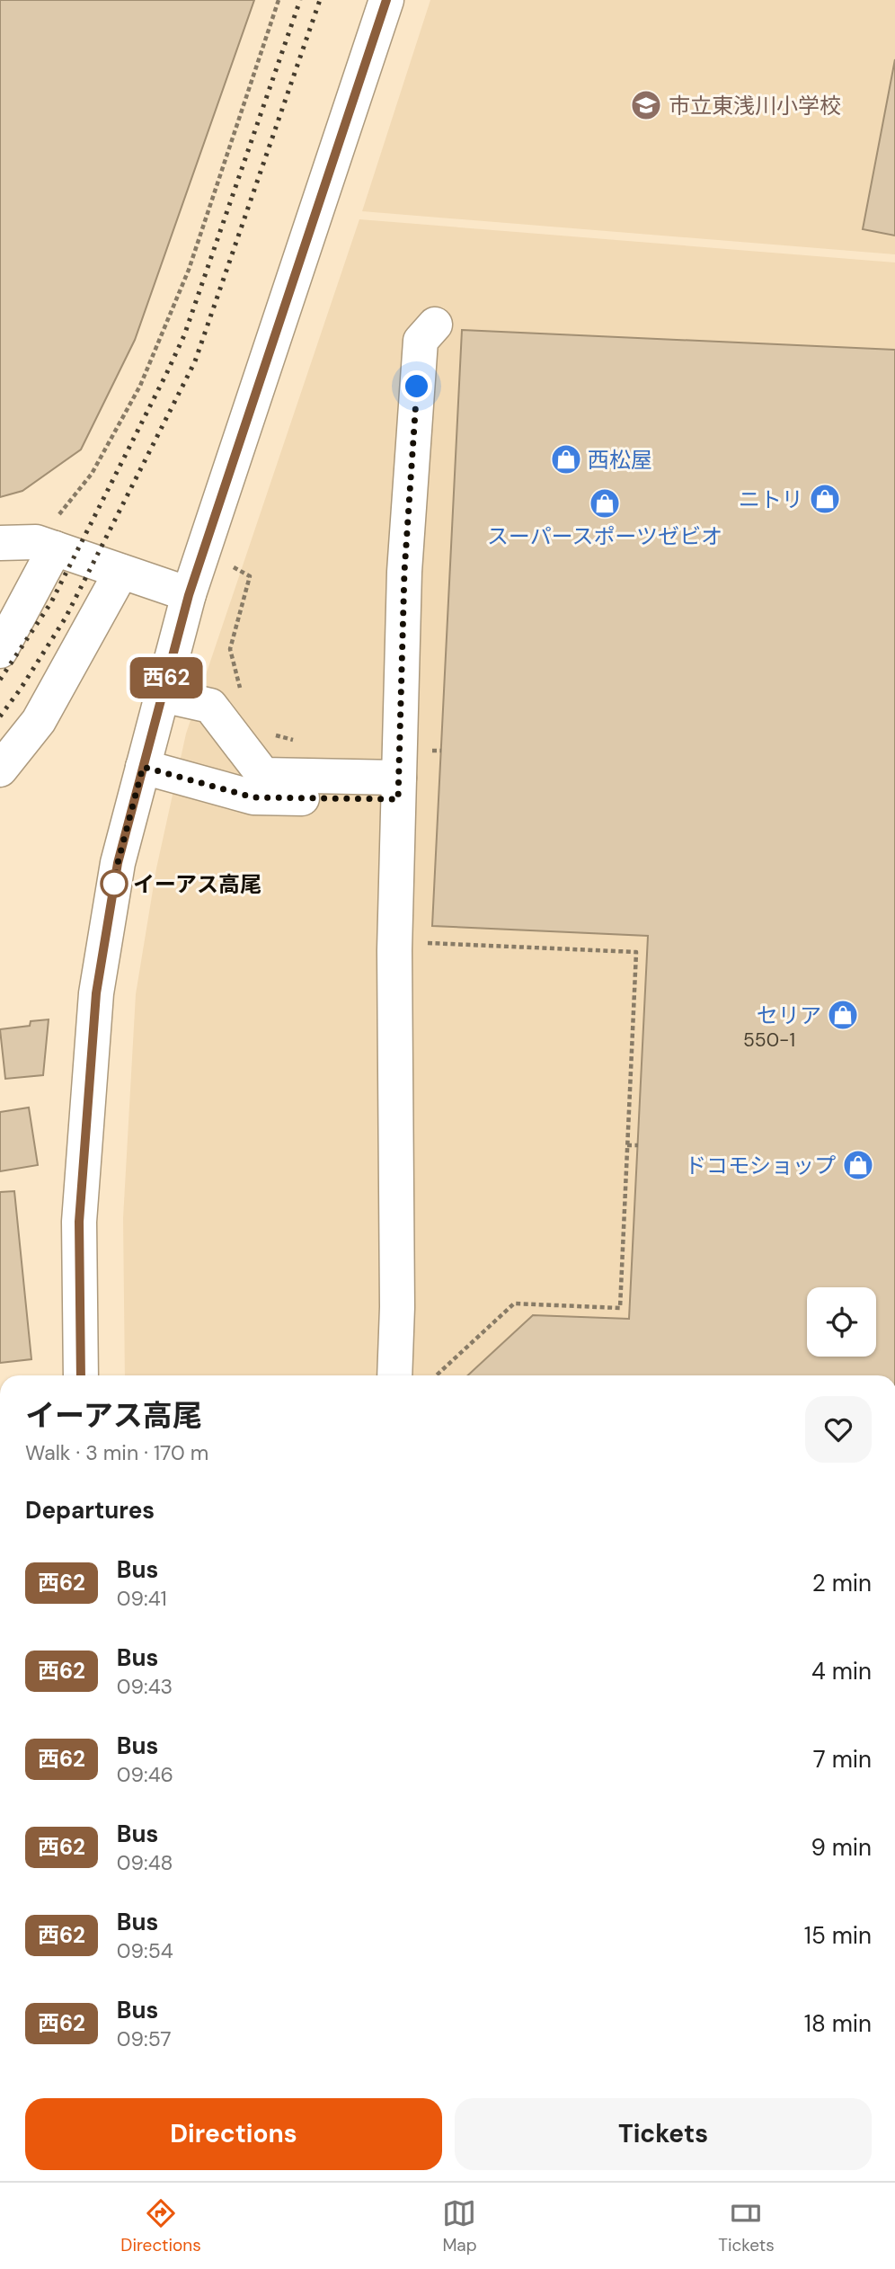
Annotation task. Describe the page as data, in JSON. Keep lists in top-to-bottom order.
{
  "places": {
    "school or university": ["市立東浅川小学校"],
    "shop": [
      "西松屋",
      "ニトリ",
      "スーパースポーツゼビオ",
      "セリア",
      "ドコモショップ"
    ],
    "other": ["イーアス高尾"]
  },
  "lines": ["bus line 西62"],
  "house_numbers": ["550-1"],
  "page": {
    "on_map": "西62",
    "heading": [
      ["イーアス高尾", "Walk · 3 min · 170 m"],
      "Departures"
    ],
    "list": [
      {
        "mark": "西62",
        "name": "Bus",
        "note": "09:41",
        "value": "2 min"
      },
      {
        "mark": "西62",
        "name": "Bus",
        "note": "09:43",
        "value": "4 min"
      },
      {
        "mark": "西62",
        "name": "Bus",
        "note": "09:46",
        "value": "7 min"
      },
      {
        "mark": "西62",
        "name": "Bus",
        "note": "09:48",
        "value": "9 min"
      },
      {
        "mark": "西62",
        "name": "Bus",
        "note": "09:54",
        "value": "15 min"
      },
      {
        "mark": "西62",
        "name": "Bus",
        "note": "09:57",
        "value": "18 min"
      }
    ],
    "buttons": ["Directions", "Tickets"],
    "tabs": ["Directions", "Map", "Tickets"]
  }
}
